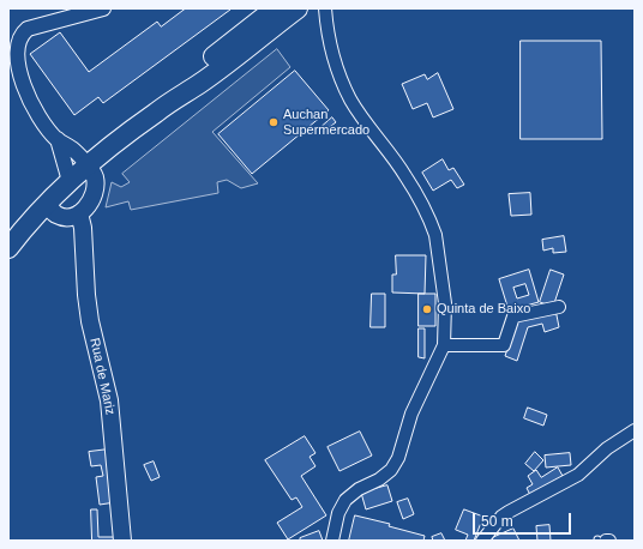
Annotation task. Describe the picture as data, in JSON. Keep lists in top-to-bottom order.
{
  "streets": {
    "main road": ["Rua de Mariz"]
  },
  "places": ["Auchan Supermercado", "Quinta de Baixo"],
  "scale_bar": "50 m"
}
